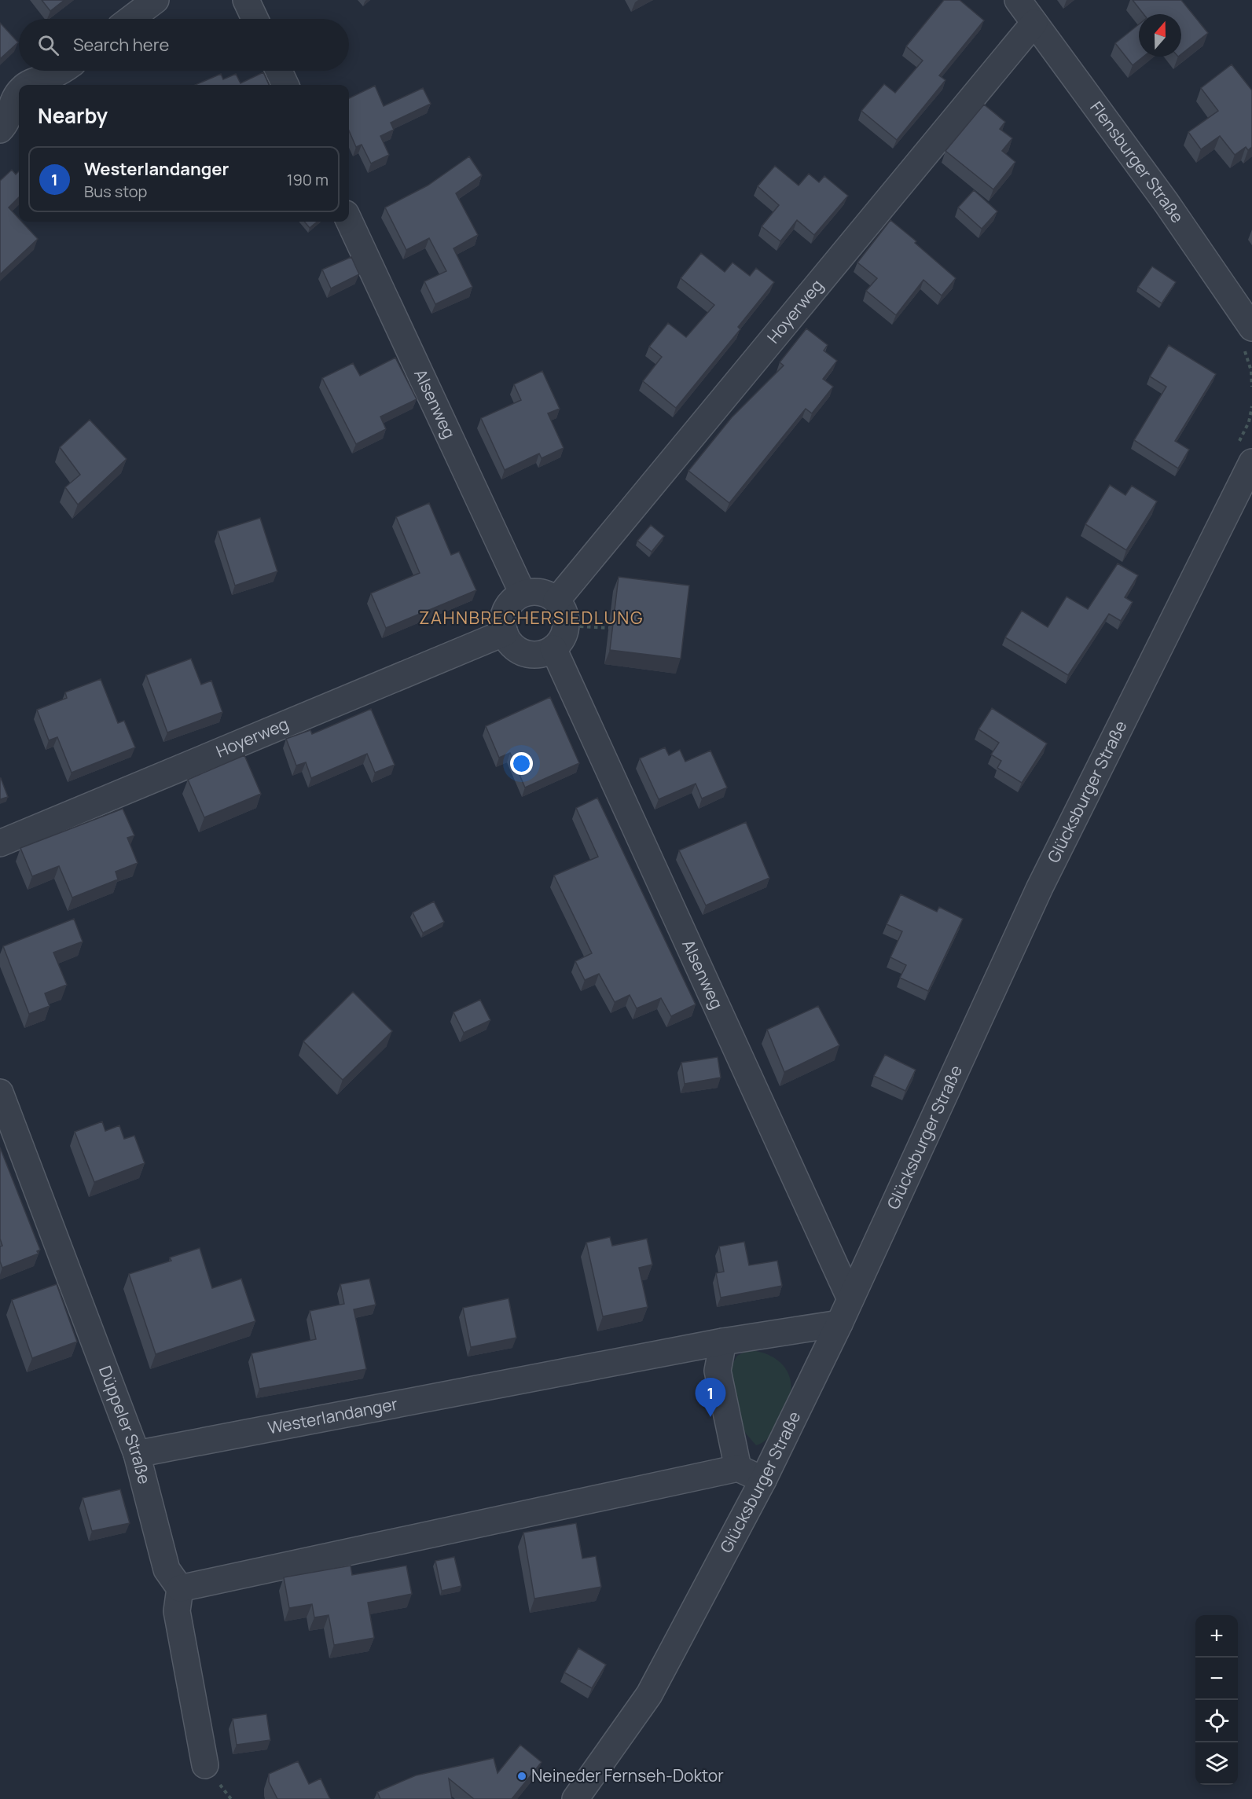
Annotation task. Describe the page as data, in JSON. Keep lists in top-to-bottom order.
{
  "streets": {
    "street": [
      "Flensburger Straße",
      "Hoyerweg",
      "Alsenweg",
      "Glücksburger Straße",
      "Westerlandanger",
      "Düppeler Straße"
    ]
  },
  "crossings": [
    ["Flensburger Straße", "Hoyerweg"],
    ["Hoyerweg", "Alsenweg"],
    ["Alsenweg", "Glücksburger Straße"],
    ["Glücksburger Straße", "Westerlandanger"],
    ["Westerlandanger", "Düppeler Straße"]
  ],
  "districts": ["ZAHNBRECHERSIEDLUNG"],
  "places": ["Neineder Fernseh-Doktor"],
  "north": "top",
  "page": {
    "search": "Search here",
    "heading": "Nearby",
    "list": [
      {
        "mark": "1",
        "name": "Westerlandanger",
        "note": "Bus stop",
        "value": "190 m"
      }
    ],
    "pins": "1",
    "map_buttons": ["+", "−"]
  }
}
